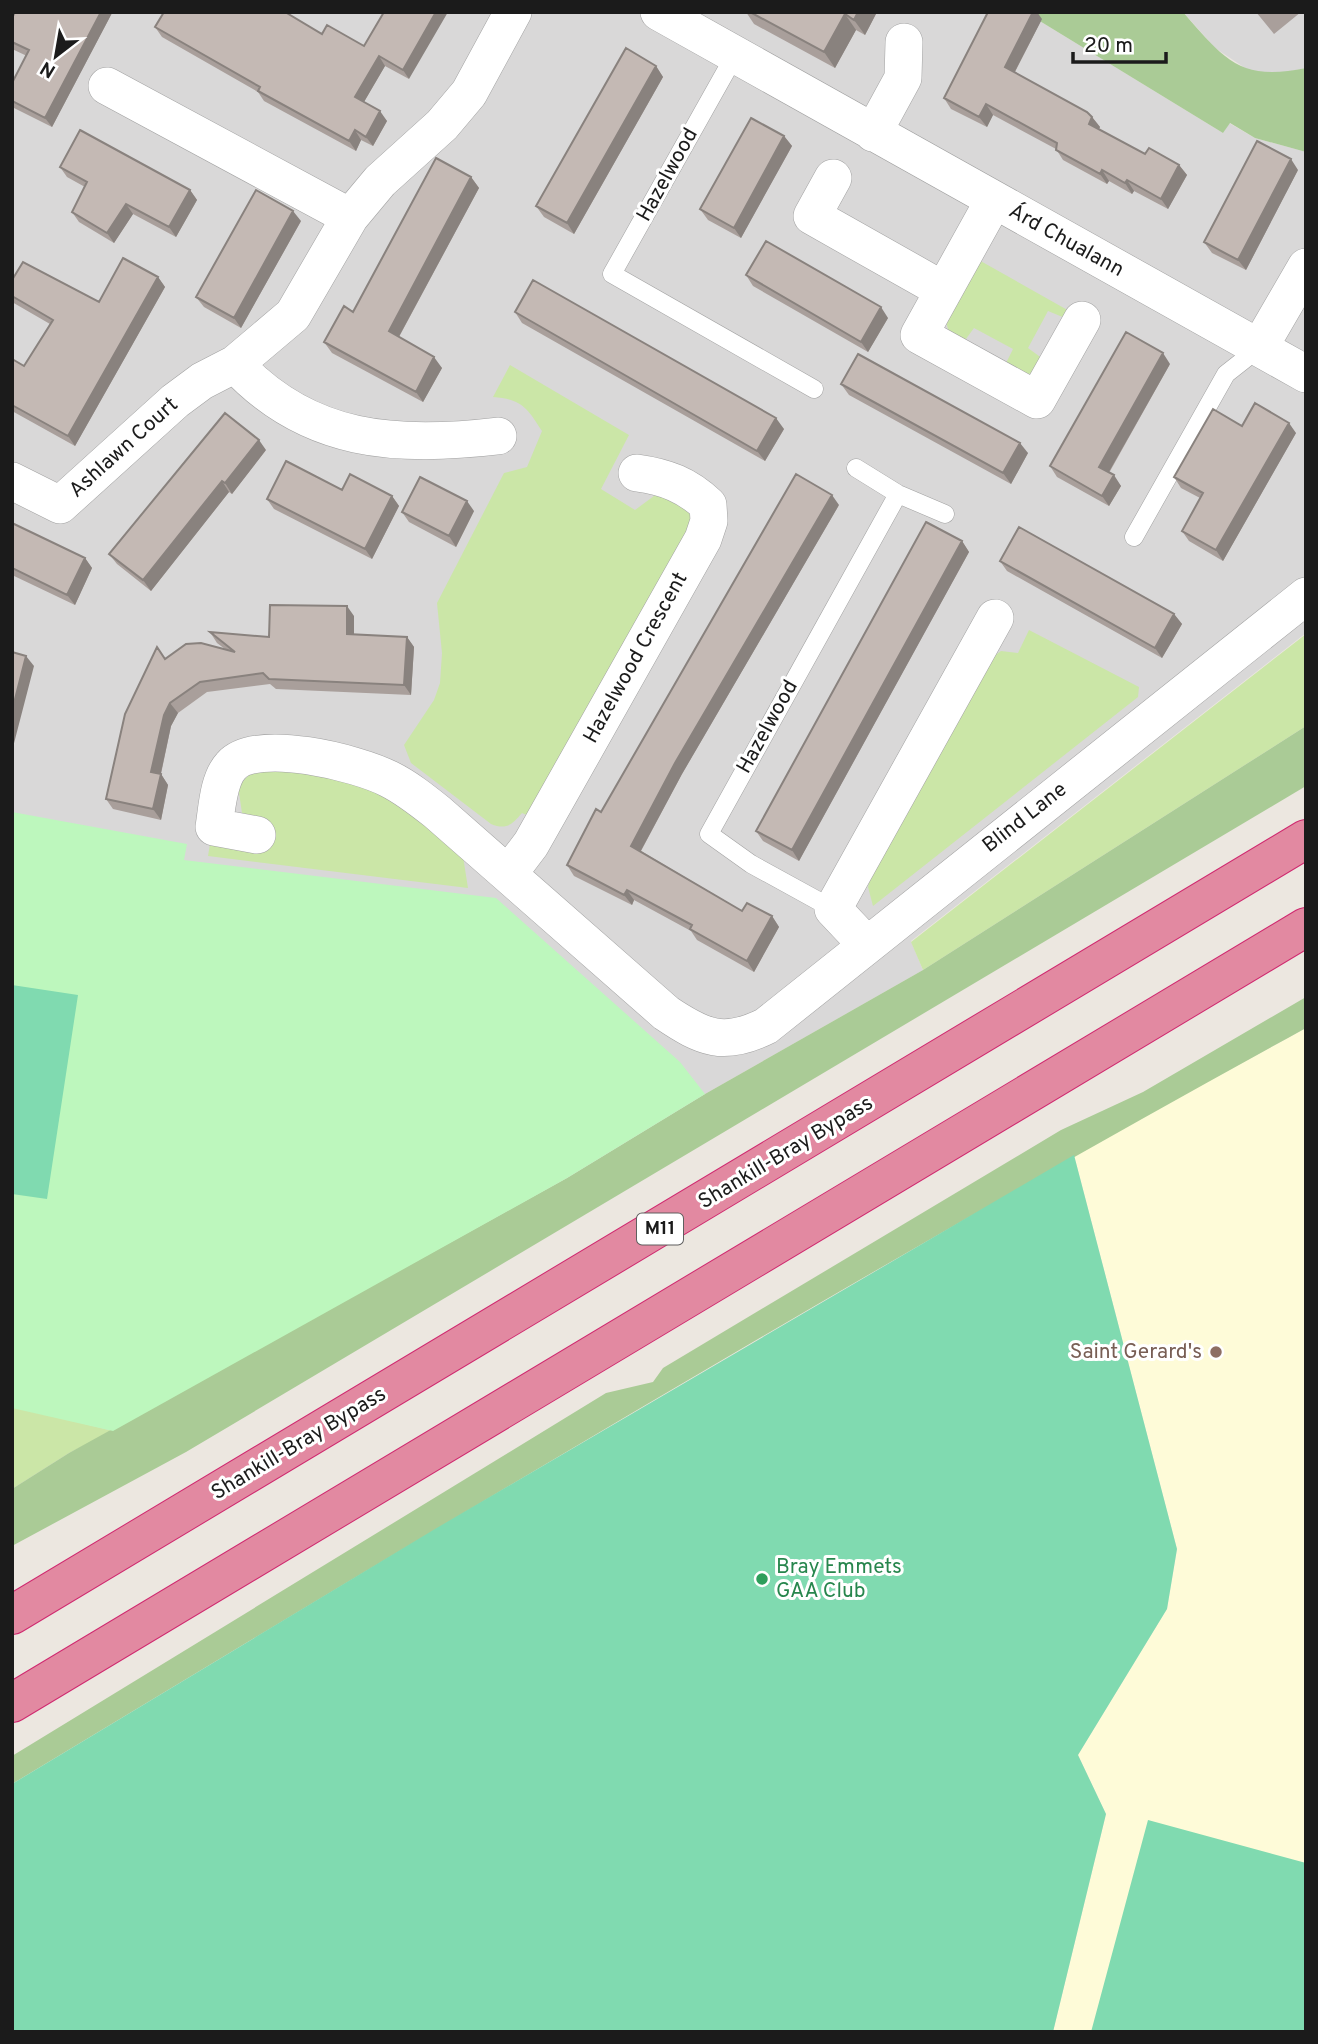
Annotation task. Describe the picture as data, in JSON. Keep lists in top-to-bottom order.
{
  "streets": {
    "highway": ["Shankill-Bray Bypass", "M11"],
    "street": [
      "Hazelwood",
      "Árd Chualann",
      "Ashlawn Court",
      "Hazelwood Crescent",
      "Blind Lane"
    ]
  },
  "crossings": [
    ["Hazelwood", "Árd Chualann"],
    ["Hazelwood", "Blind Lane"],
    ["Hazelwood Crescent", "Blind Lane"]
  ],
  "places": ["Saint Gerard's", "Bray Emmets GAA Club"],
  "scale_bar": "20 m",
  "north": "bottom left"
}
